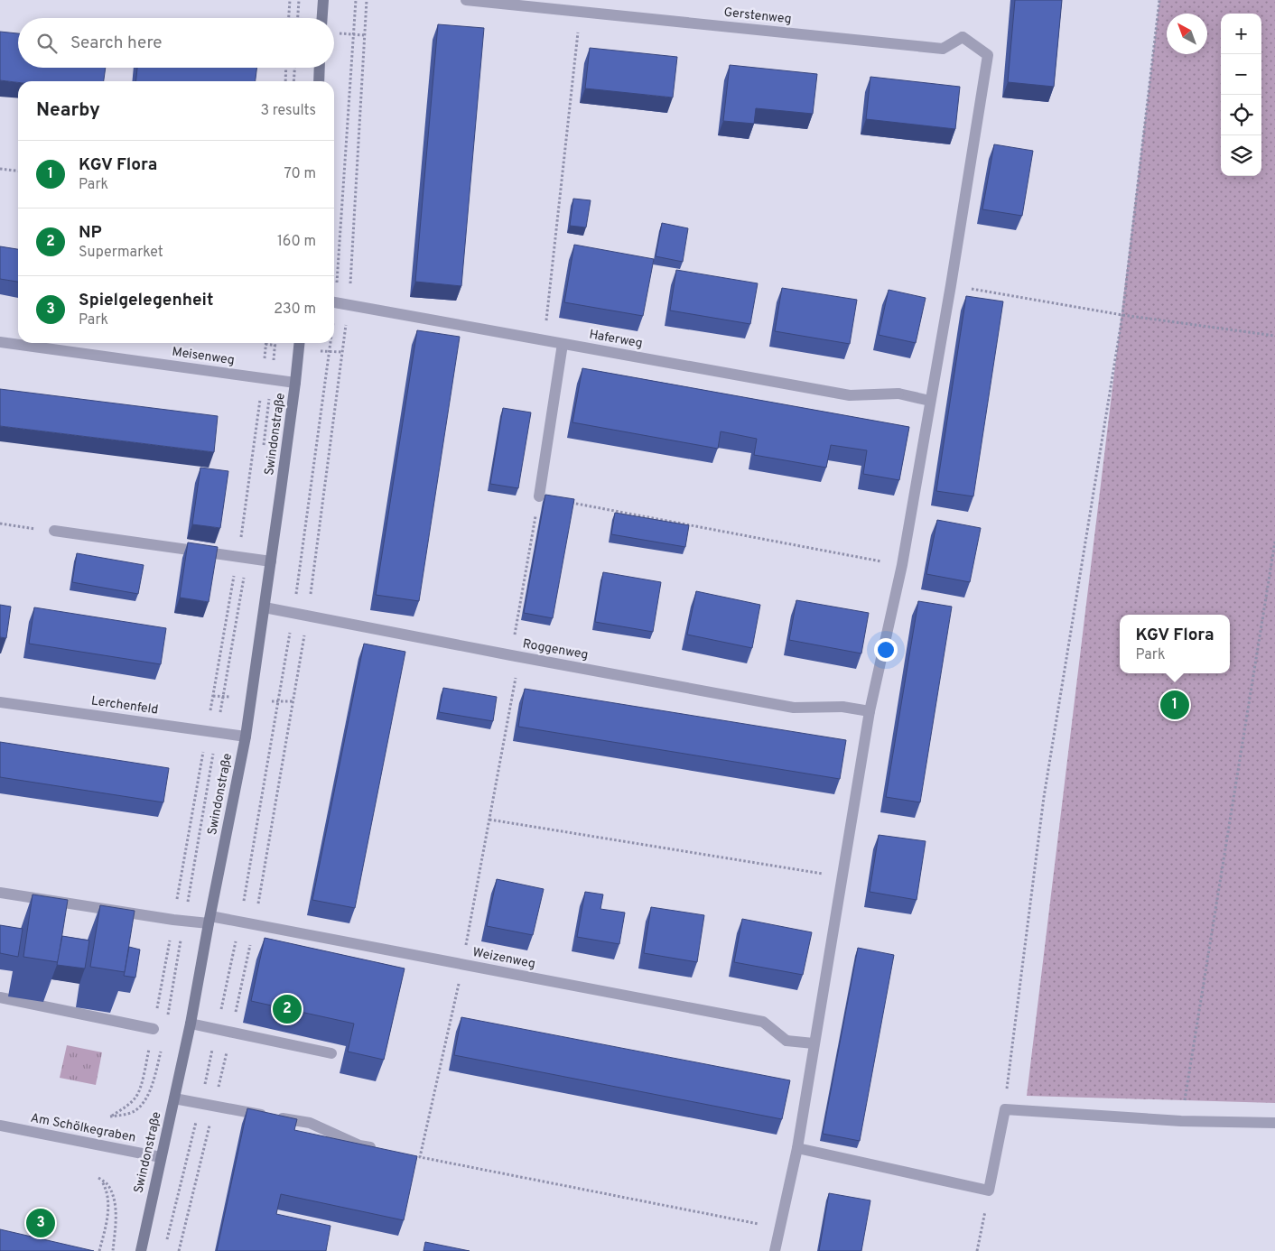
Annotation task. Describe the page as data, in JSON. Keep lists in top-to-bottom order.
{
  "streets": {
    "street": [
      "Gerstenweg",
      "Haferweg",
      "Meisenweg",
      "Swindonstraße",
      "Roggenweg",
      "Lerchenfeld",
      "Weizenweg",
      "Am Schölkegraben"
    ]
  },
  "crossings": [
    ["Meisenweg", "Swindonstraße"],
    ["Swindonstraße", "Roggenweg"],
    ["Swindonstraße", "Lerchenfeld"],
    ["Swindonstraße", "Weizenweg"],
    ["Swindonstraße", "Am Schölkegraben"]
  ],
  "north": "top left",
  "page": {
    "map_buttons": ["+", "−"],
    "search": "Search here",
    "heading": ["Nearby", "3 results"],
    "list": [
      {
        "mark": "1",
        "name": "KGV Flora",
        "note": "Park",
        "value": "70 m"
      },
      {
        "mark": "2",
        "name": "NP",
        "note": "Supermarket",
        "value": "160 m"
      },
      {
        "mark": "3",
        "name": "Spielgelegenheit",
        "note": "Park",
        "value": "230 m"
      }
    ],
    "popup": ["KGV Flora", "Park"],
    "pins": ["1", "2", "3"]
  }
}
